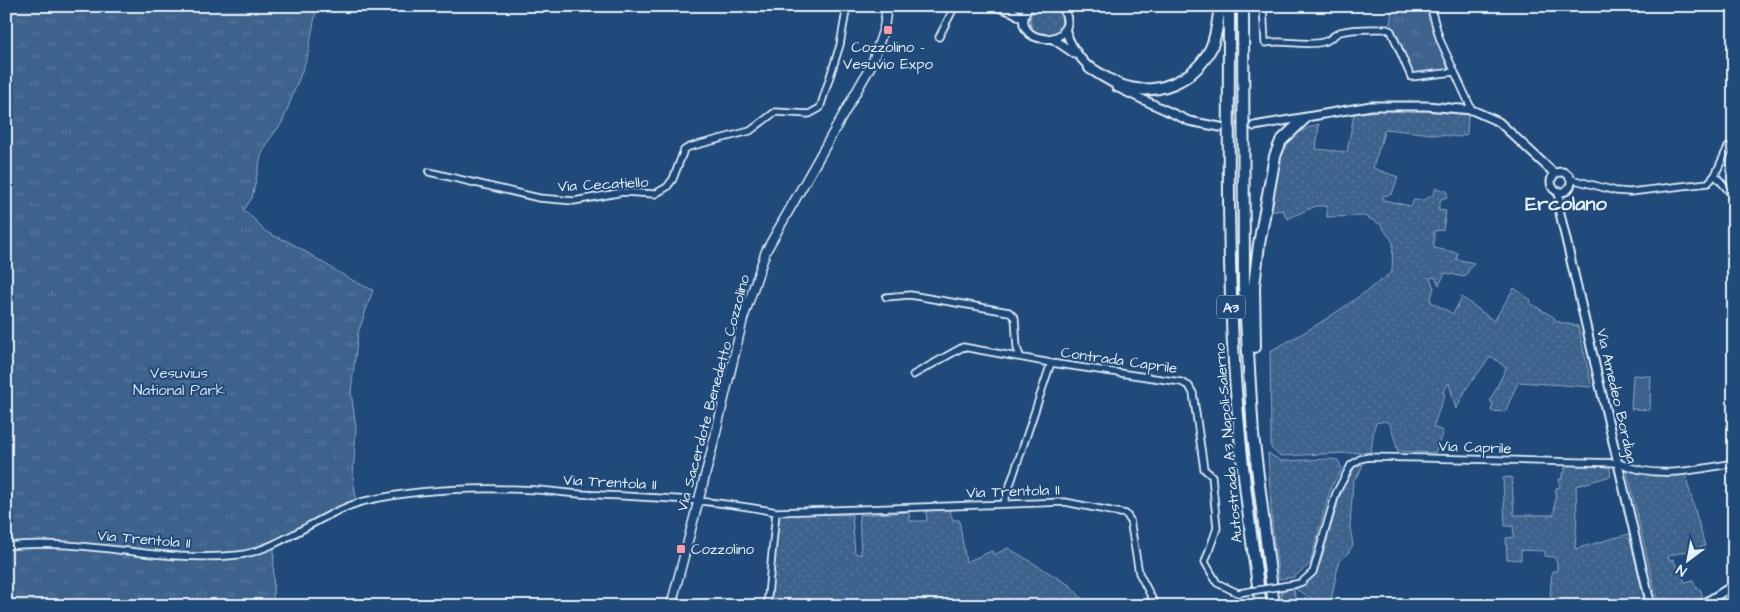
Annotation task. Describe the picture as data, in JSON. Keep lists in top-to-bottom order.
{
  "streets": {
    "highway": ["A3", "Autostrada A3 Napoli-Salerno"],
    "main road": ["Via Sacerdote Benedetto Cozzolino"],
    "street": [
      "Via Cecatiello",
      "Contrada Caprile",
      "Via Amedeo Bordiga",
      "Via Caprile",
      "Via Trentola II"
    ]
  },
  "crossings": [
    ["Contrada Caprile", "Via Caprile"],
    ["Contrada Caprile", "Via Trentola II"],
    ["Via Sacerdote Benedetto Cozzolino", "Via Trentola II"],
    ["Via Amedeo Bordiga", "Via Caprile"]
  ],
  "districts": ["Ercolano"],
  "parks": ["Vesuvius National Park"],
  "places": {
    "transit": ["Cozzolino - Vesuvio Expo", "Cozzolino"]
  },
  "north": "bottom left"
}
